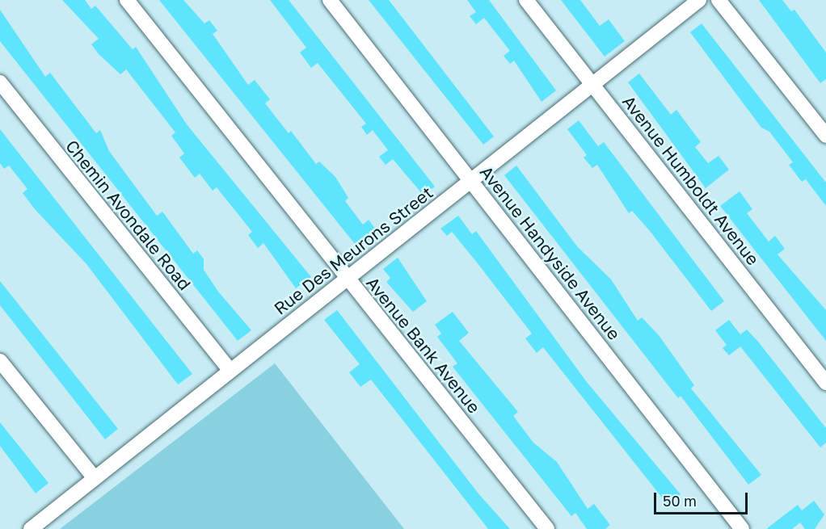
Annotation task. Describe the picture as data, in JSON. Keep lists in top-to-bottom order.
{
  "streets": {
    "street": [
      "Avenue Humboldt Avenue",
      "Chemin Avondale Road",
      "Rue Des Meurons Street",
      "Avenue Handyside Avenue",
      "Avenue Bank Avenue"
    ]
  },
  "crossings": [
    ["Avenue Humboldt Avenue", "Rue Des Meurons Street"],
    ["Chemin Avondale Road", "Rue Des Meurons Street"],
    ["Rue Des Meurons Street", "Avenue Handyside Avenue"],
    ["Rue Des Meurons Street", "Avenue Bank Avenue"]
  ],
  "scale_bar": "50 m"
}
